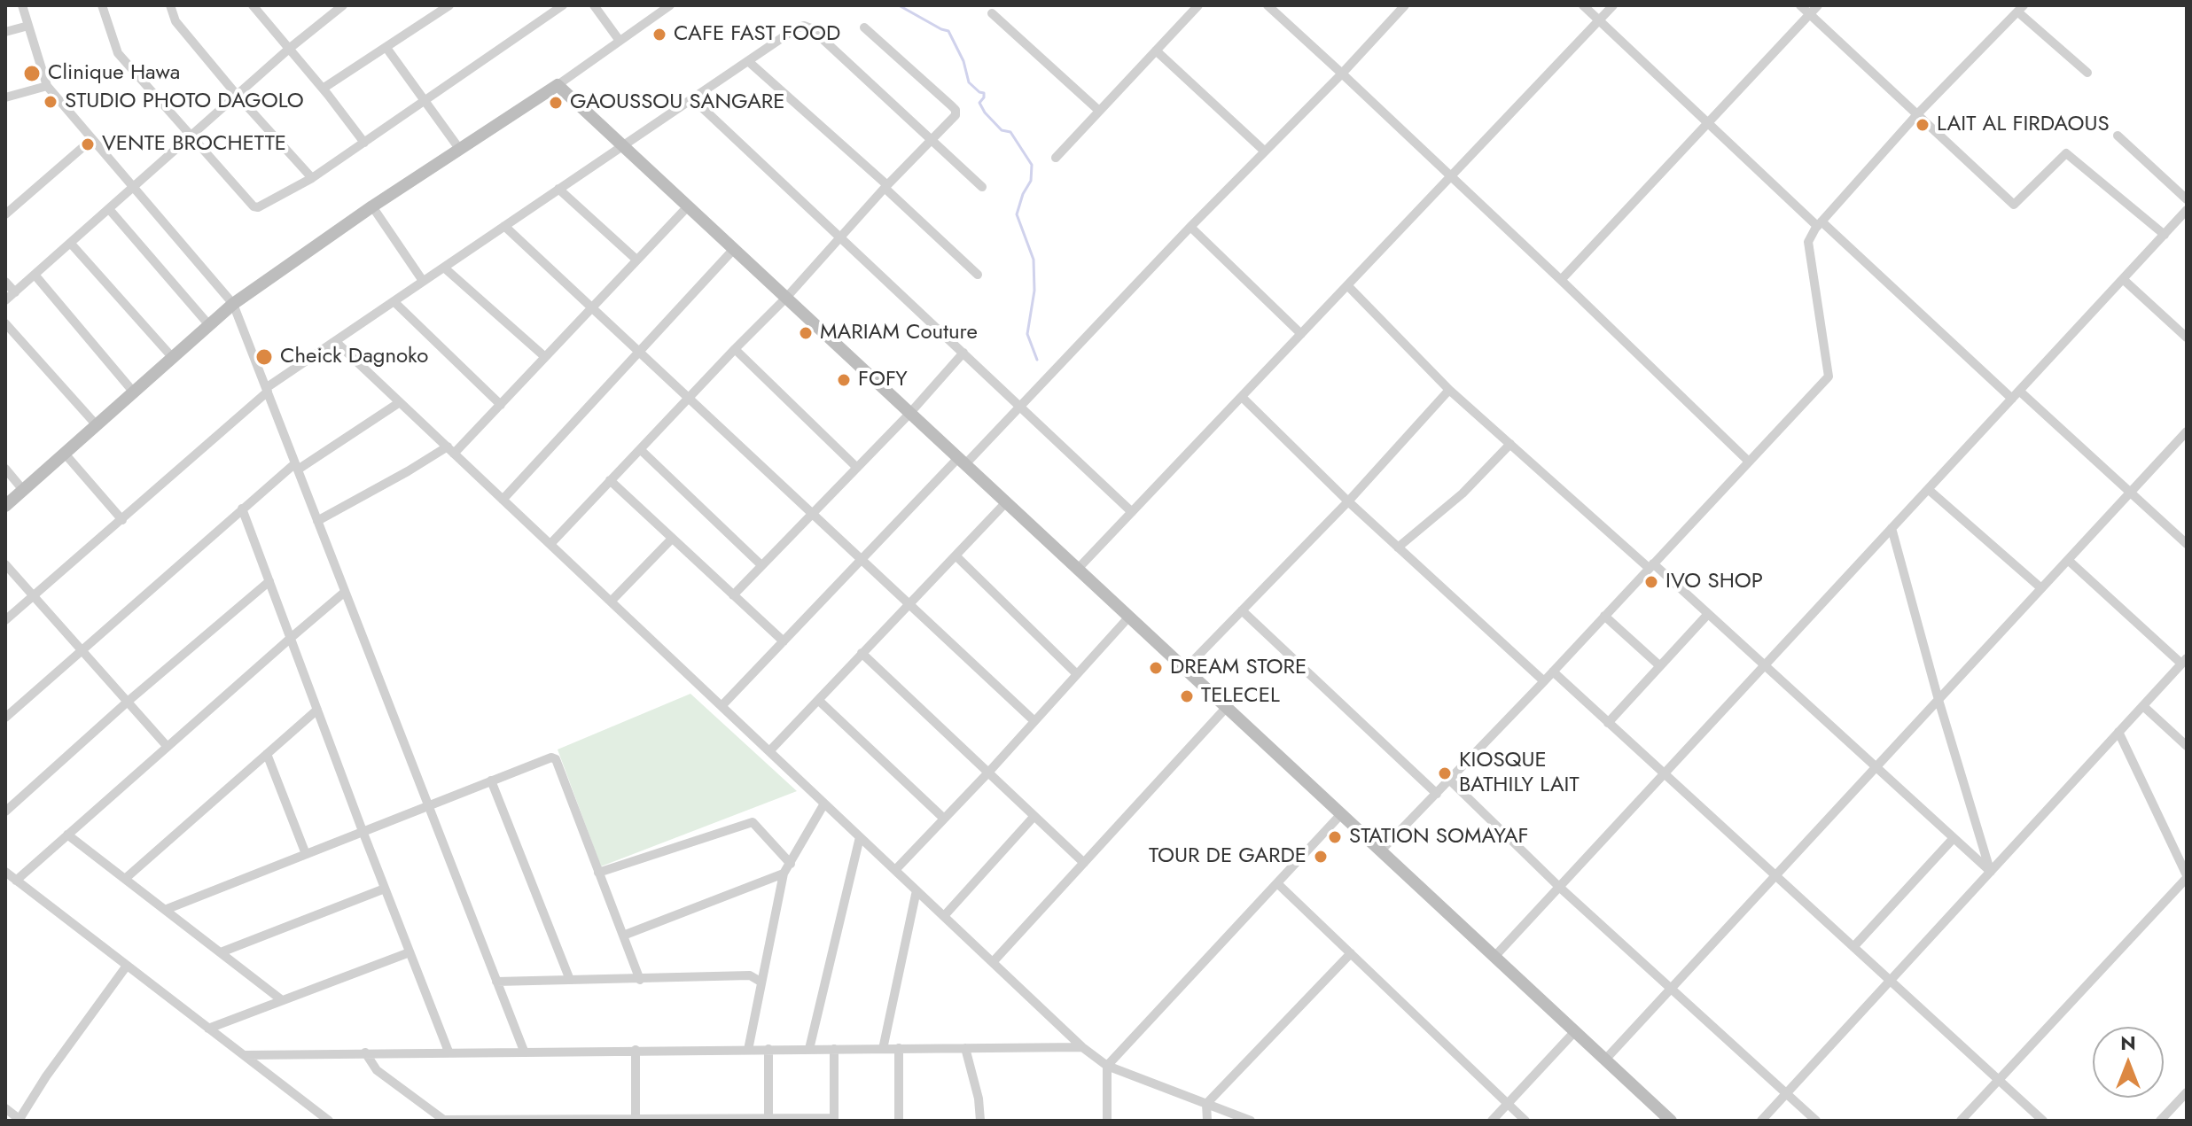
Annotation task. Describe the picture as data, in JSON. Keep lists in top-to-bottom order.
{
  "places": [
    "CAFE FAST FOOD",
    "Clinique Hawa",
    "STUDIO PHOTO DAGOLO",
    "GAOUSSOU SANGARE",
    "LAIT AL FIRDAOUS",
    "VENTE BROCHETTE",
    "MARIAM Couture",
    "Cheick Dagnoko",
    "FOFY",
    "IVO SHOP",
    "DREAM STORE",
    "TELECEL",
    "KIOSQUE BATHILY LAIT",
    "STATION SOMAYAF",
    "TOUR DE GARDE"
  ],
  "north": "top"
}
